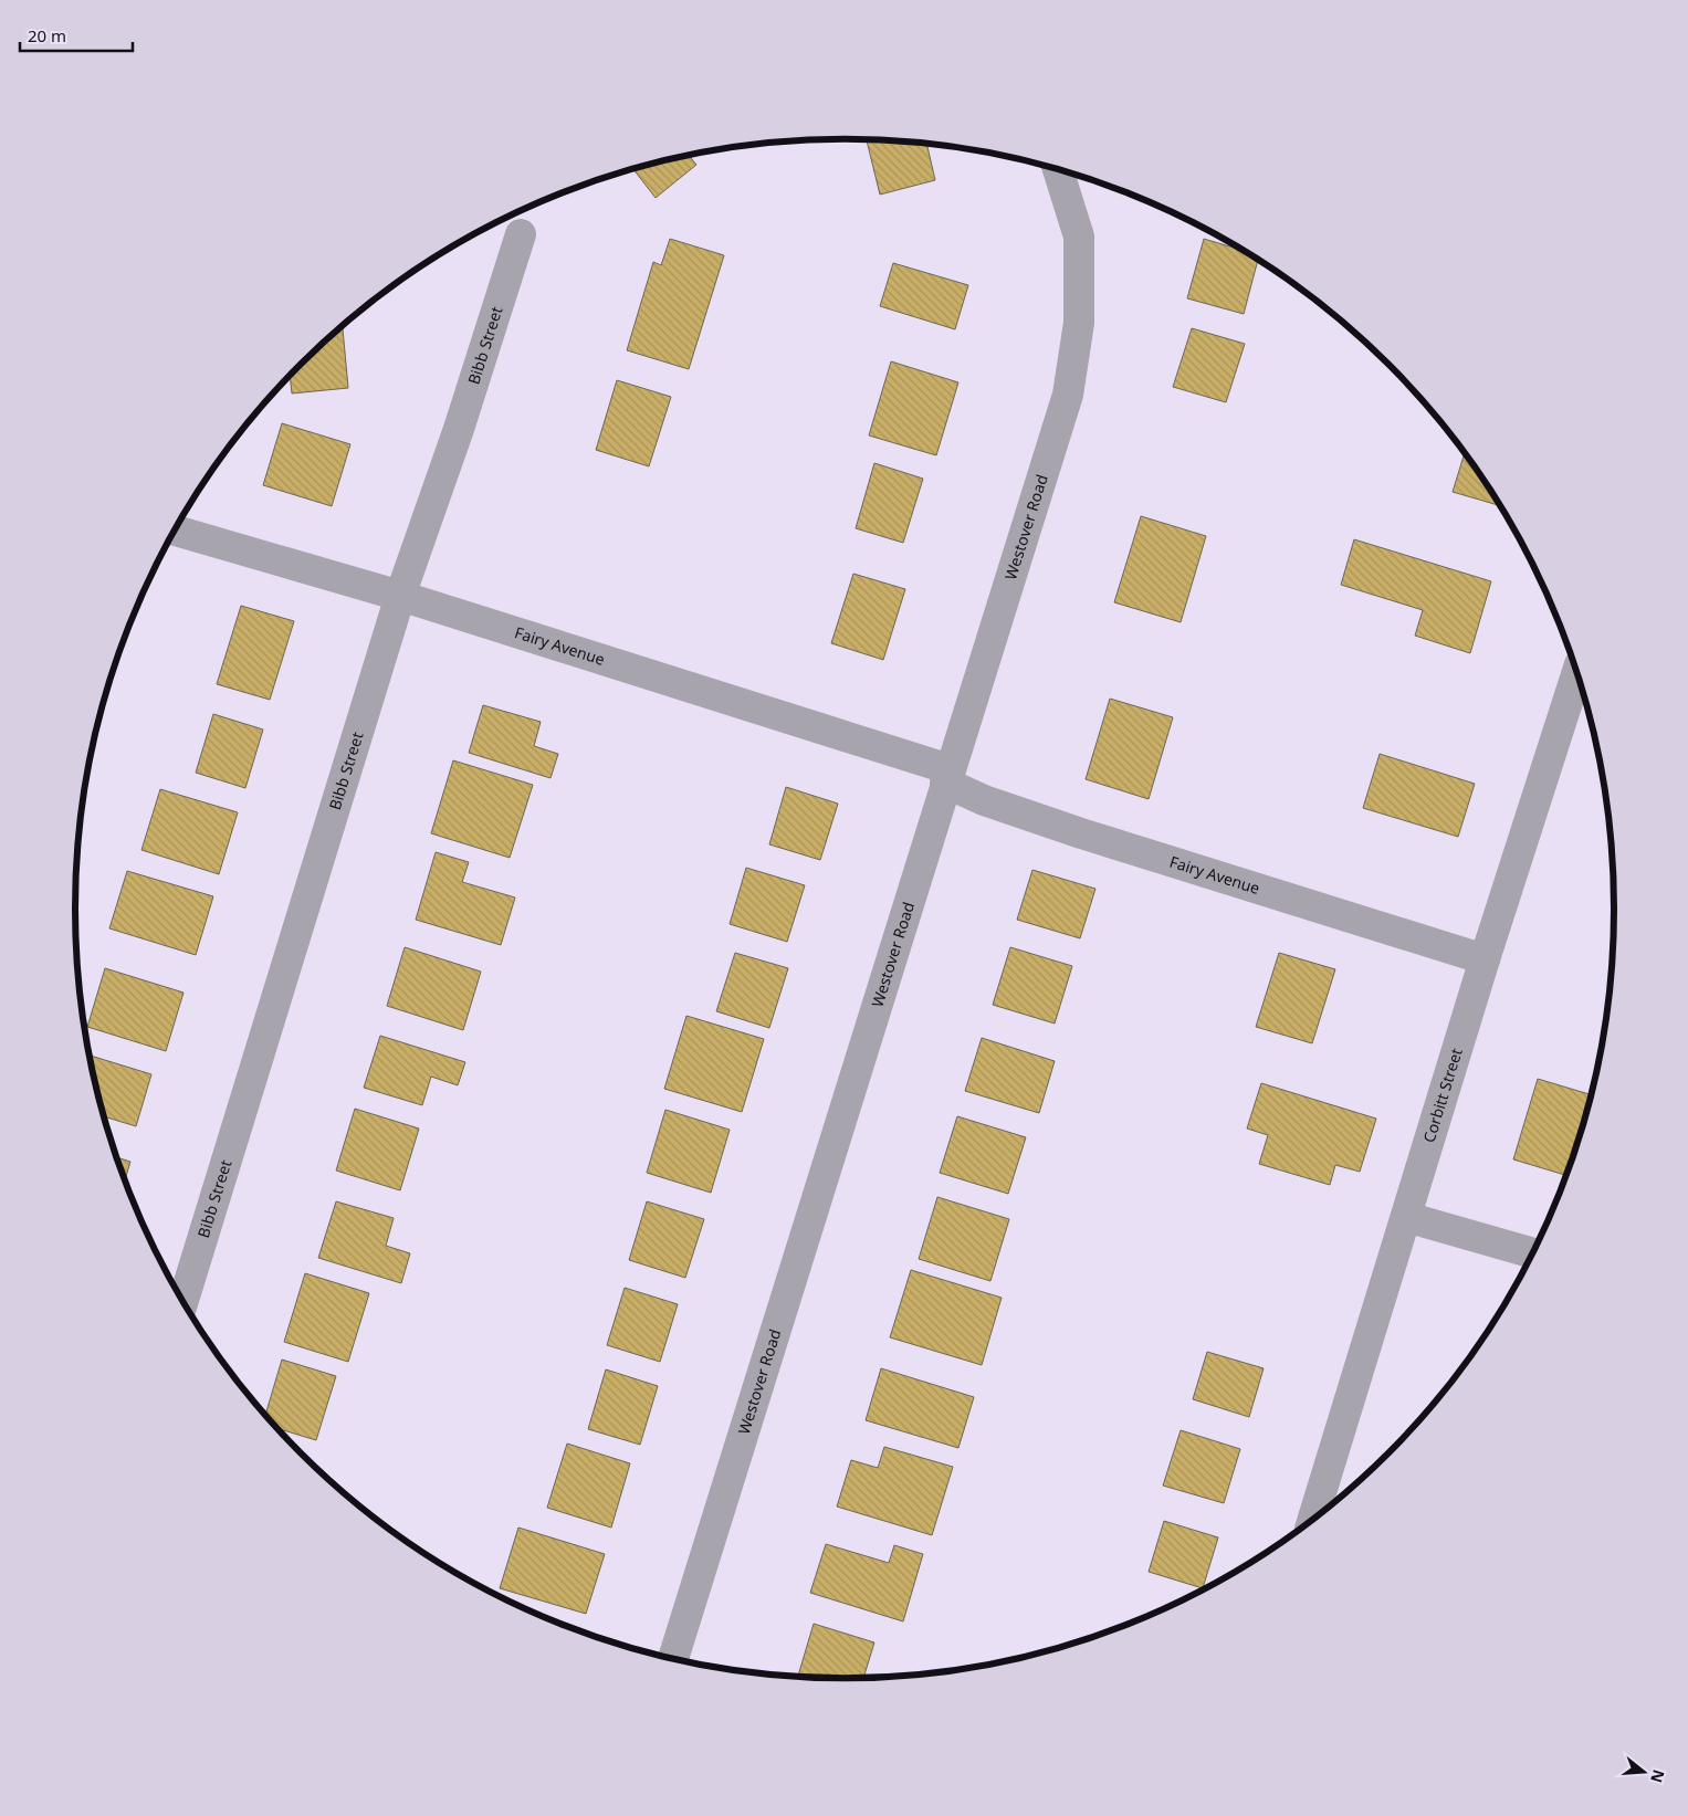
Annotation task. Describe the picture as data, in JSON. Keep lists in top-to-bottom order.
{
  "streets": {
    "street": [
      "Bibb Street",
      "Westover Road",
      "Fairy Avenue",
      "Corbitt Street"
    ]
  },
  "crossings": [
    ["Bibb Street", "Fairy Avenue"],
    ["Westover Road", "Fairy Avenue"],
    ["Fairy Avenue", "Corbitt Street"]
  ],
  "scale_bar": "20 m",
  "north": "right"
}
